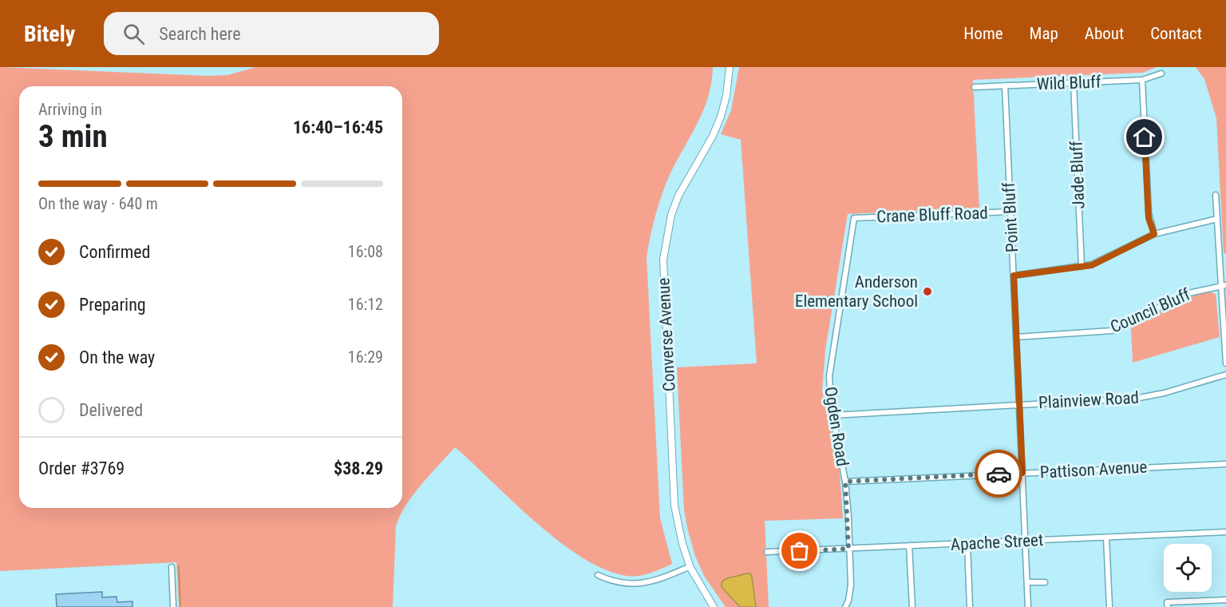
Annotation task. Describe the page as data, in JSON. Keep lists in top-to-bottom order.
{
  "streets": {
    "main road": ["Converse Avenue"],
    "street": [
      "Wild Bluff",
      "Jade Bluff",
      "Crane Bluff Road",
      "Point Bluff",
      "Council Bluff",
      "Plainview Road",
      "Ogden Road",
      "Pattison Avenue",
      "Apache Street"
    ]
  },
  "crossings": [
    ["Wild Bluff", "Jade Bluff"],
    ["Wild Bluff", "Point Bluff"],
    ["Crane Bluff Road", "Point Bluff"],
    ["Crane Bluff Road", "Ogden Road"],
    ["Point Bluff", "Council Bluff"],
    ["Point Bluff", "Plainview Road"],
    ["Point Bluff", "Pattison Avenue"],
    ["Point Bluff", "Apache Street"],
    ["Plainview Road", "Ogden Road"],
    ["Ogden Road", "Pattison Avenue"],
    ["Ogden Road", "Apache Street"]
  ],
  "places": ["Anderson Elementary School"],
  "page": {
    "header": "Bitely",
    "search": "Search here",
    "nav": [
      "Home",
      "Map",
      "About",
      "Contact"
    ],
    "heading": ["3 min", "Arriving in", "16:40–16:45"],
    "panel": ["Order #3769", "$38.29"],
    "bar": "On the way · 640 m",
    "list": [
      ["Confirmed", "16:08"],
      ["Preparing", "16:12"],
      ["On the way", "16:29"],
      "Delivered"
    ]
  }
}
